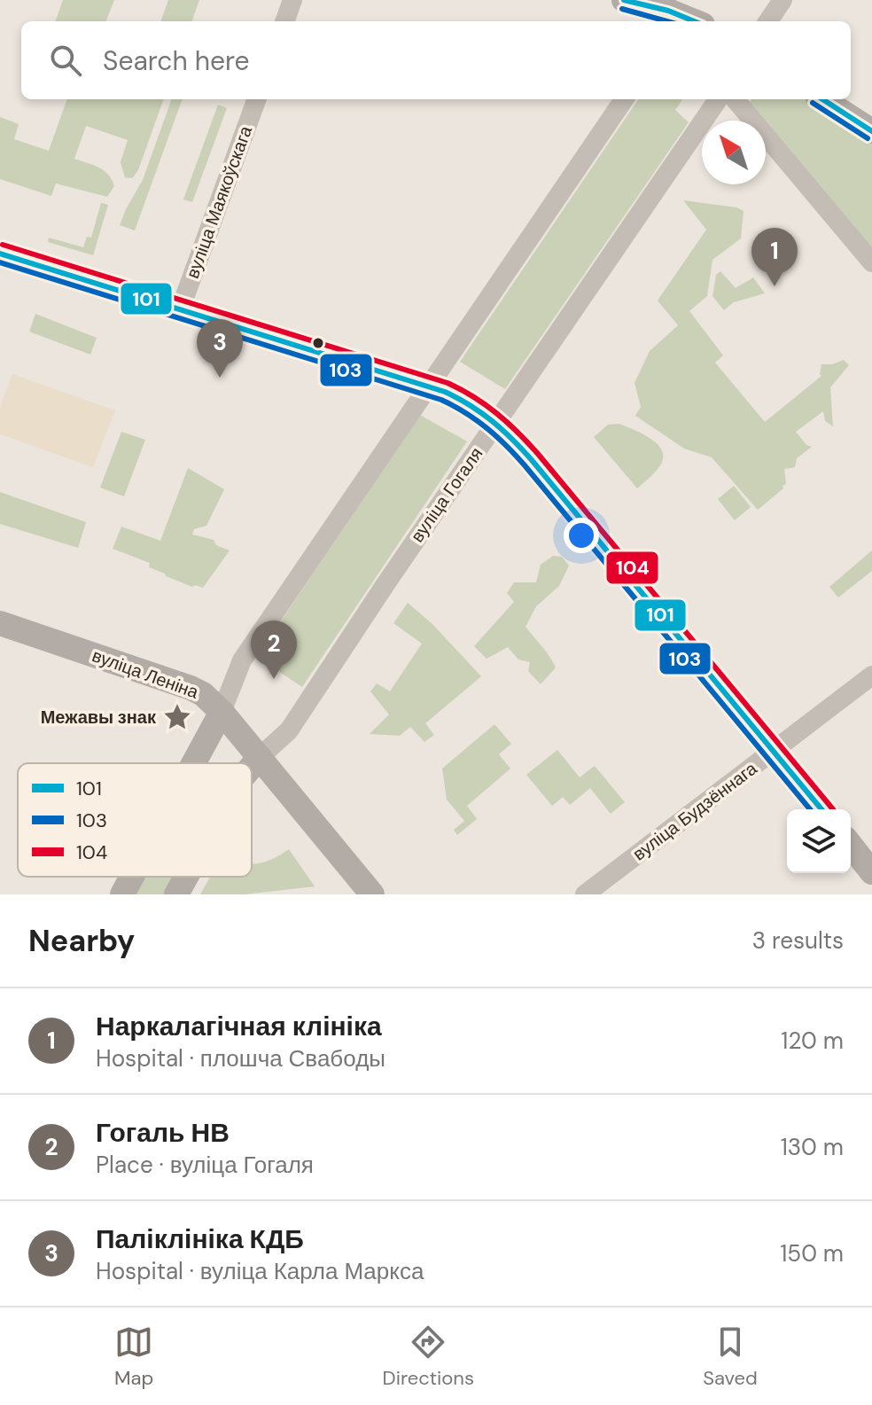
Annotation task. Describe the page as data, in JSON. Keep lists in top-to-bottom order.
{
  "streets": {
    "main road": ["вуліца Гогаля", "вуліца Леніна"],
    "street": ["вуліца Маякоўскага", "вуліца Будзённага"]
  },
  "crossings": [
    ["вуліца Гогаля", "вуліца Леніна"]
  ],
  "places": {
    "place": ["Межавы знак"]
  },
  "lines": ["transit line 101", "transit line 103", "transit line 104"],
  "legend": ["101", "103", "104"],
  "north": "top left",
  "page": {
    "search": "Search here",
    "pins": ["1", "3", "2"],
    "heading": ["Nearby", "3 results"],
    "list": [
      {
        "mark": "1",
        "name": "Наркалагічная клініка",
        "note": "Hospital · плошча Свабоды",
        "value": "120 m"
      },
      {
        "mark": "2",
        "name": "Гогаль НВ",
        "note": "Place · вуліца Гогаля",
        "value": "130 m"
      },
      {
        "mark": "3",
        "name": "Паліклініка КДБ",
        "note": "Hospital · вуліца Карла Маркса",
        "value": "150 m"
      }
    ],
    "nav": ["Map", "Directions", "Saved"]
  }
}
